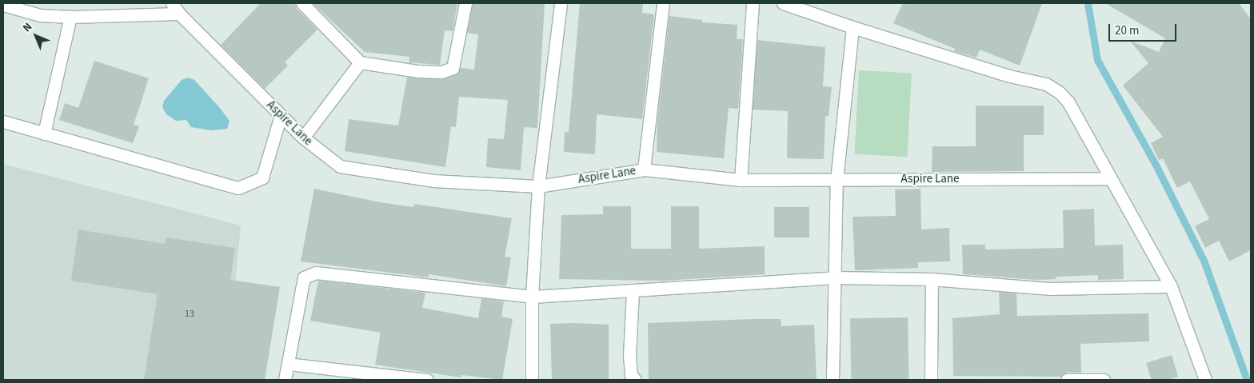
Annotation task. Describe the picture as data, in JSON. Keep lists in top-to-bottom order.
{
  "streets": {
    "street": ["Aspire Lane"]
  },
  "house_numbers": ["13"],
  "scale_bar": "20 m",
  "north": "top left"
}
